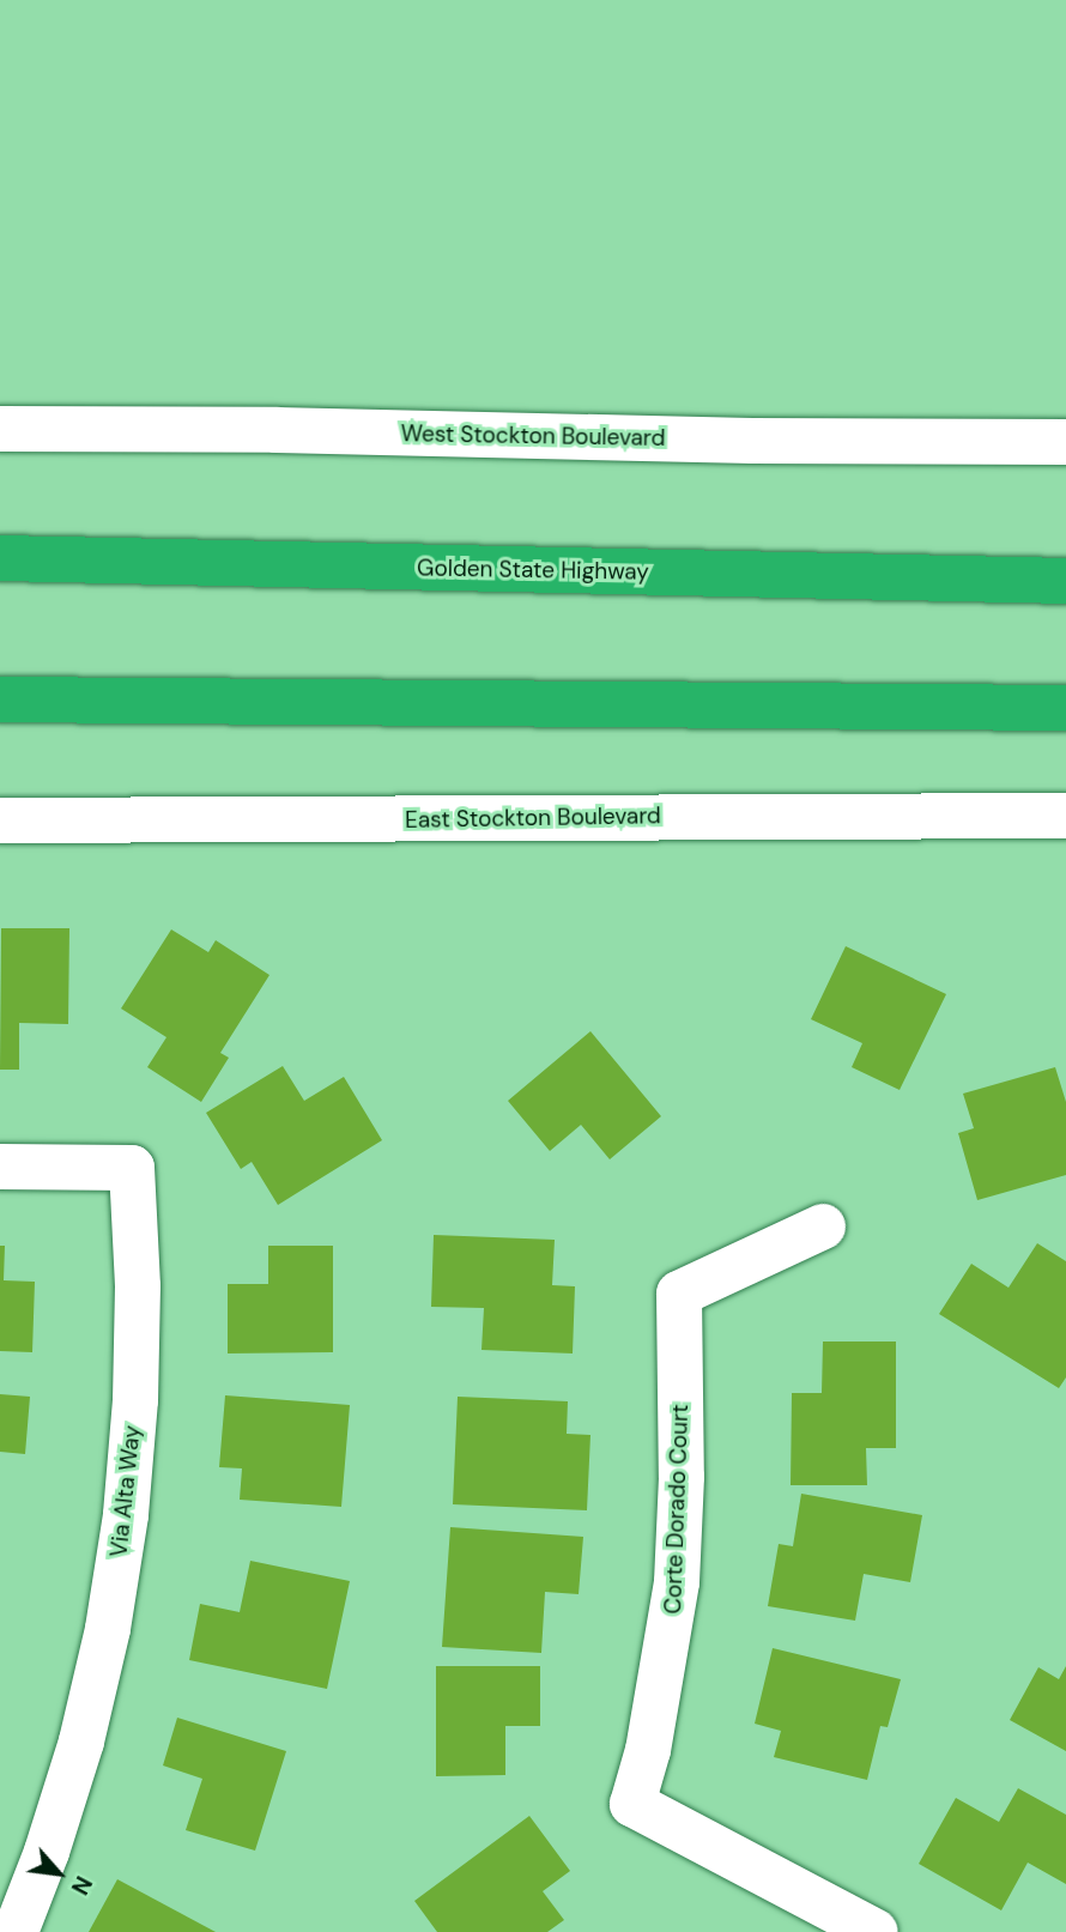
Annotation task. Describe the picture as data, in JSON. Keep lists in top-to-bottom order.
{
  "streets": {
    "highway": ["Golden State Highway"],
    "street": [
      "West Stockton Boulevard",
      "East Stockton Boulevard",
      "Via Alta Way",
      "Corte Dorado Court"
    ]
  },
  "north": "bottom right"
}
